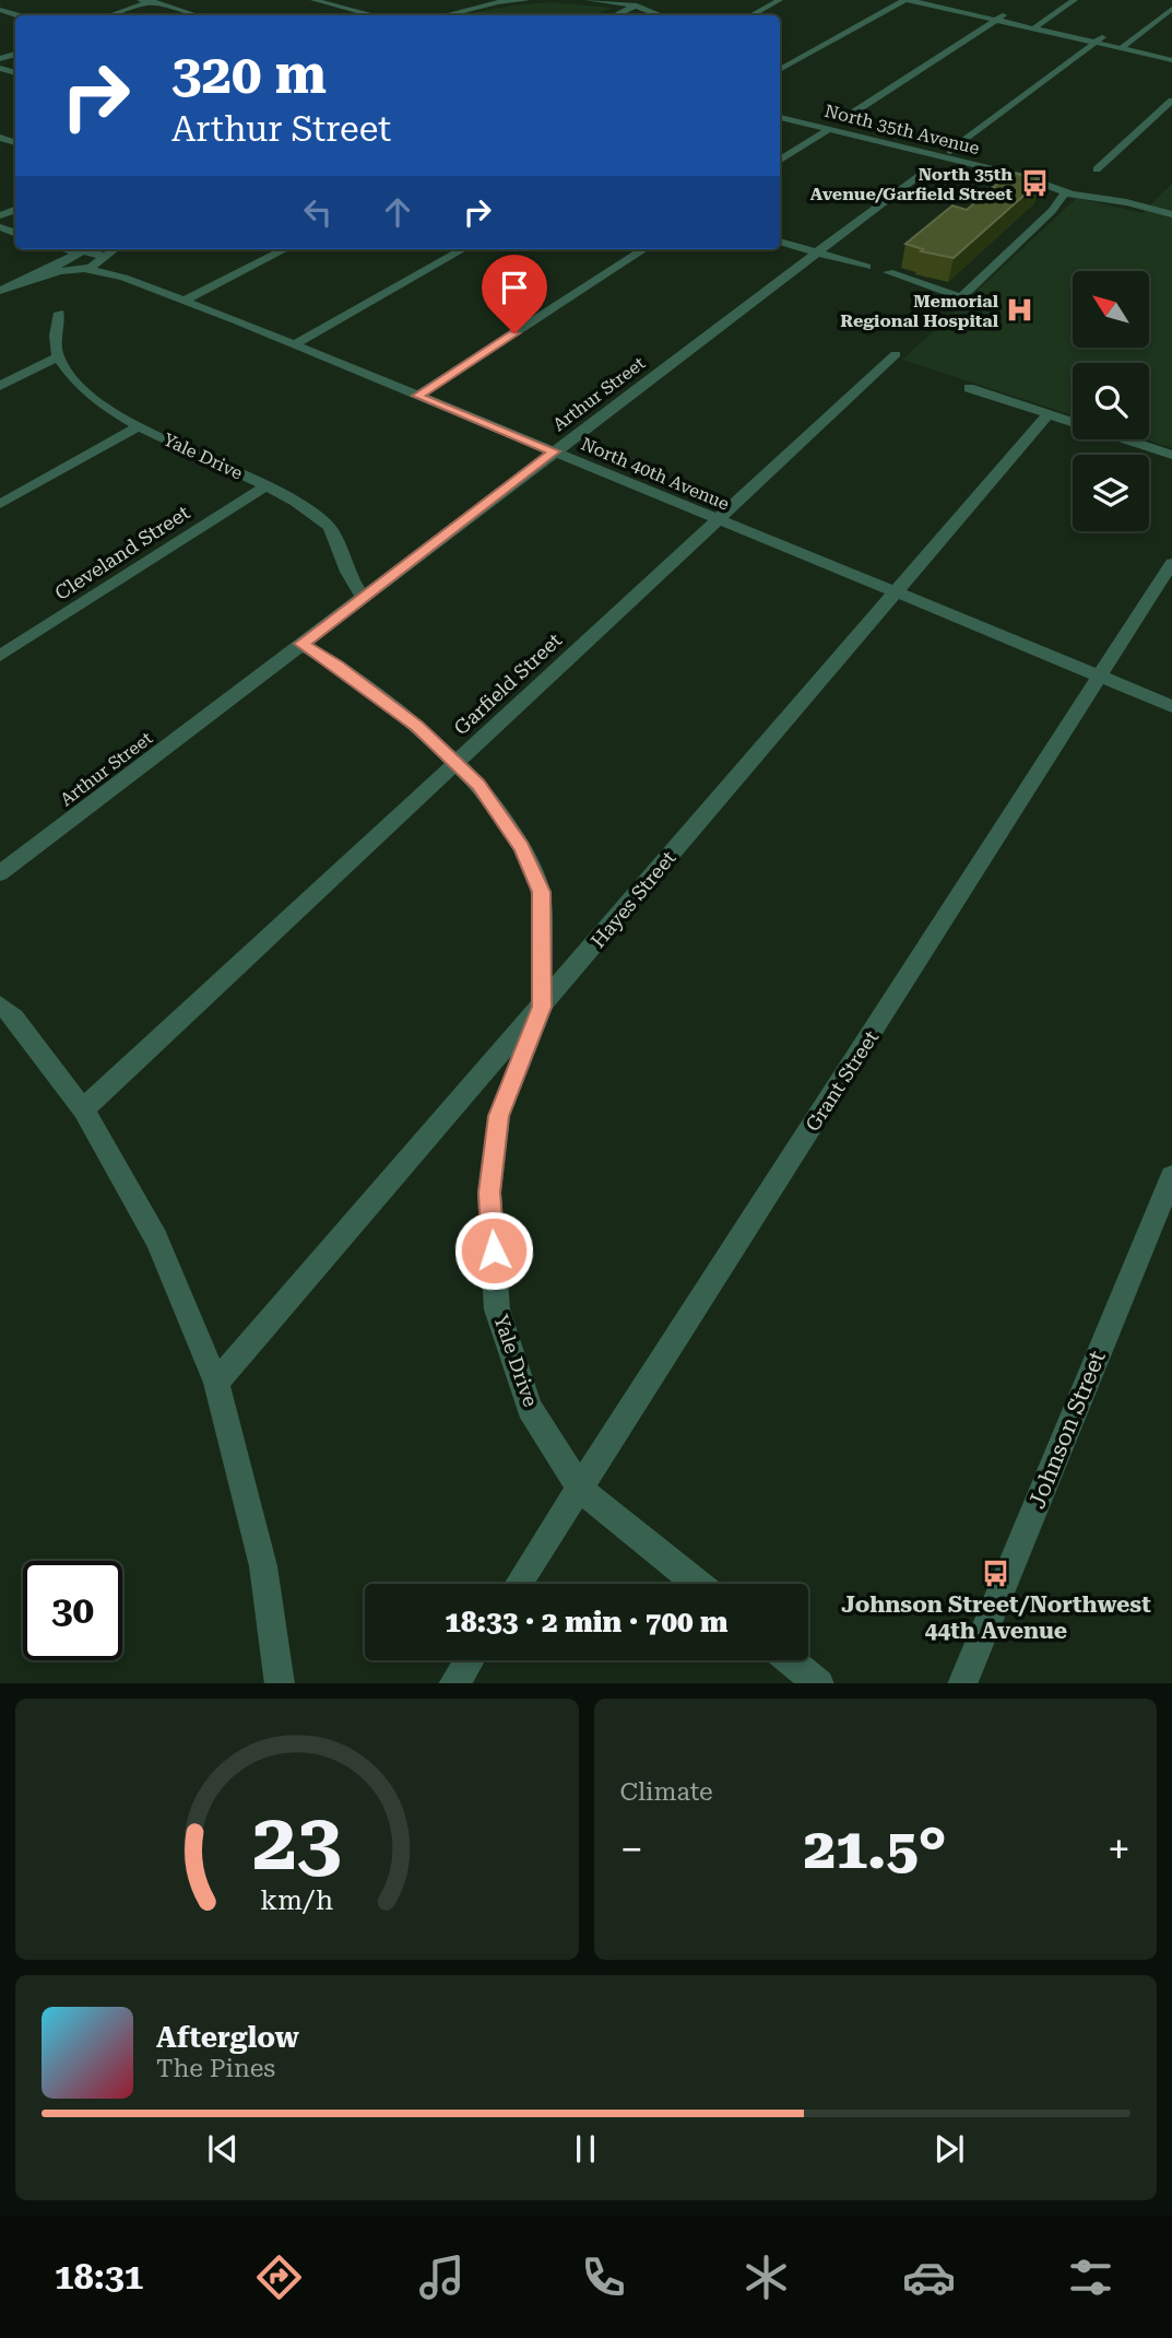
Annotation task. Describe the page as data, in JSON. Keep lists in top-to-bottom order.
{
  "streets": {
    "street": [
      "North 35th Avenue",
      "Arthur Street",
      "Yale Drive",
      "North 40th Avenue",
      "Cleveland Street",
      "Garfield Street",
      "Hayes Street",
      "Grant Street",
      "Johnson Street"
    ]
  },
  "crossings": [
    ["Arthur Street", "Yale Drive"],
    ["Arthur Street", "North 40th Avenue"],
    ["Yale Drive", "Cleveland Street"],
    ["Yale Drive", "Garfield Street"],
    ["Yale Drive", "Hayes Street"],
    ["Yale Drive", "Grant Street"],
    ["North 40th Avenue", "Garfield Street"],
    ["North 40th Avenue", "Hayes Street"],
    ["North 40th Avenue", "Grant Street"]
  ],
  "places": {
    "bus stop": ["North 35th Avenue/Garfield Street", "Johnson Street/Northwest 44th Avenue"],
    "hospital": ["Memorial Regional Hospital"]
  },
  "north": "top left",
  "page": {
    "turn": ["320 m", "Arthur Street"],
    "limit": "30",
    "trip": "18:33 · 2 min · 700 m",
    "tile": "Climate",
    "heat": ["−", "21.5°", "+"],
    "song": ["Afterglow", "The Pines"],
    "tabs": "18:31",
    "gauge": ["23", "km/h"]
  }
}
